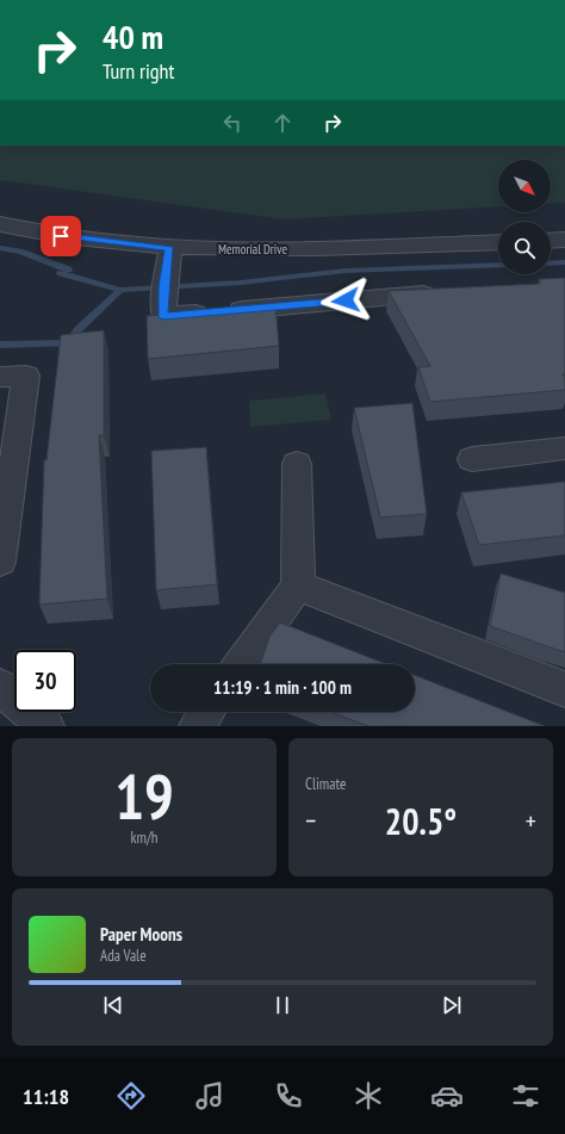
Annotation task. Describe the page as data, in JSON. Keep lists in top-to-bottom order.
{
  "streets": {
    "street": ["Memorial Drive"]
  },
  "north": "bottom right",
  "page": {
    "turn": ["40 m", "Turn right"],
    "limit": "30",
    "trip": "11:19 · 1 min · 100 m",
    "tile": [
      ["19", "km/h"],
      "Climate"
    ],
    "heat": ["−", "20.5°", "+"],
    "song": ["Paper Moons", "Ada Vale"],
    "tabs": "11:18"
  }
}
